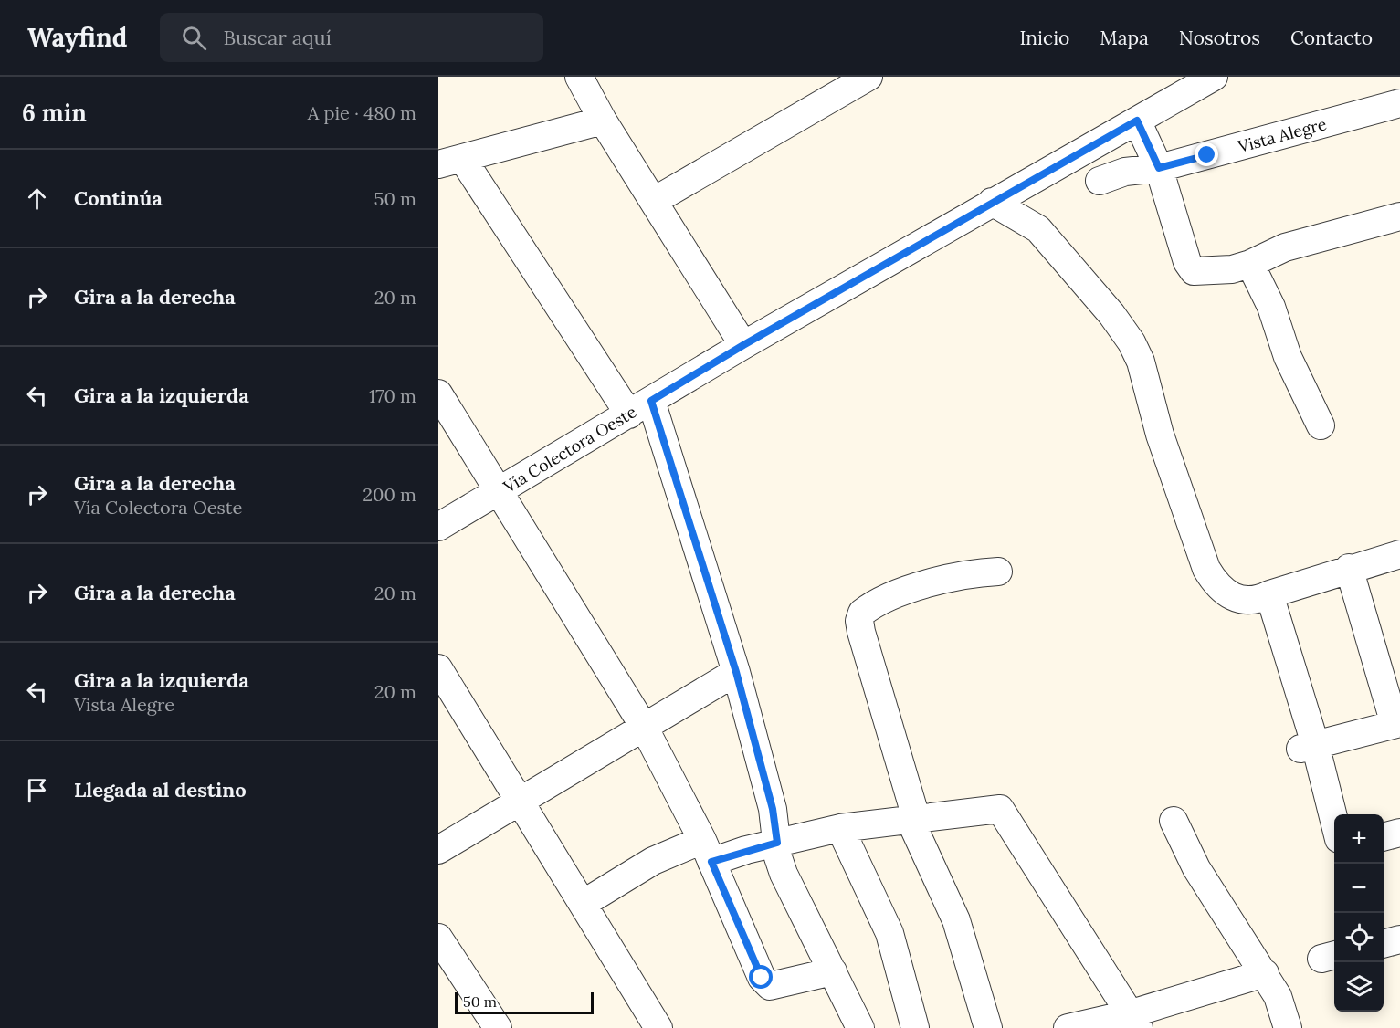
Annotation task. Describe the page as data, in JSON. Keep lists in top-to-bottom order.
{
  "streets": {
    "street": ["Vista Alegre", "Vía Colectora Oeste"]
  },
  "scale_bar": "50 m",
  "page": {
    "header": "Wayfind",
    "search": "Buscar aquí",
    "nav": [
      "Inicio",
      "Mapa",
      "Nosotros",
      "Contacto"
    ],
    "heading": ["6 min", "A pie · 480 m"],
    "list": [
      ["Continúa", "50 m"],
      ["Gira a la derecha", "20 m"],
      ["Gira a la izquierda", "170 m"],
      ["Gira a la derecha", "Vía Colectora Oeste", "200 m"],
      ["Gira a la derecha", "20 m"],
      ["Gira a la izquierda", "Vista Alegre", "20 m"],
      "Llegada al destino"
    ],
    "map_buttons": ["+", "−"],
    "scale": "50 m"
  }
}
